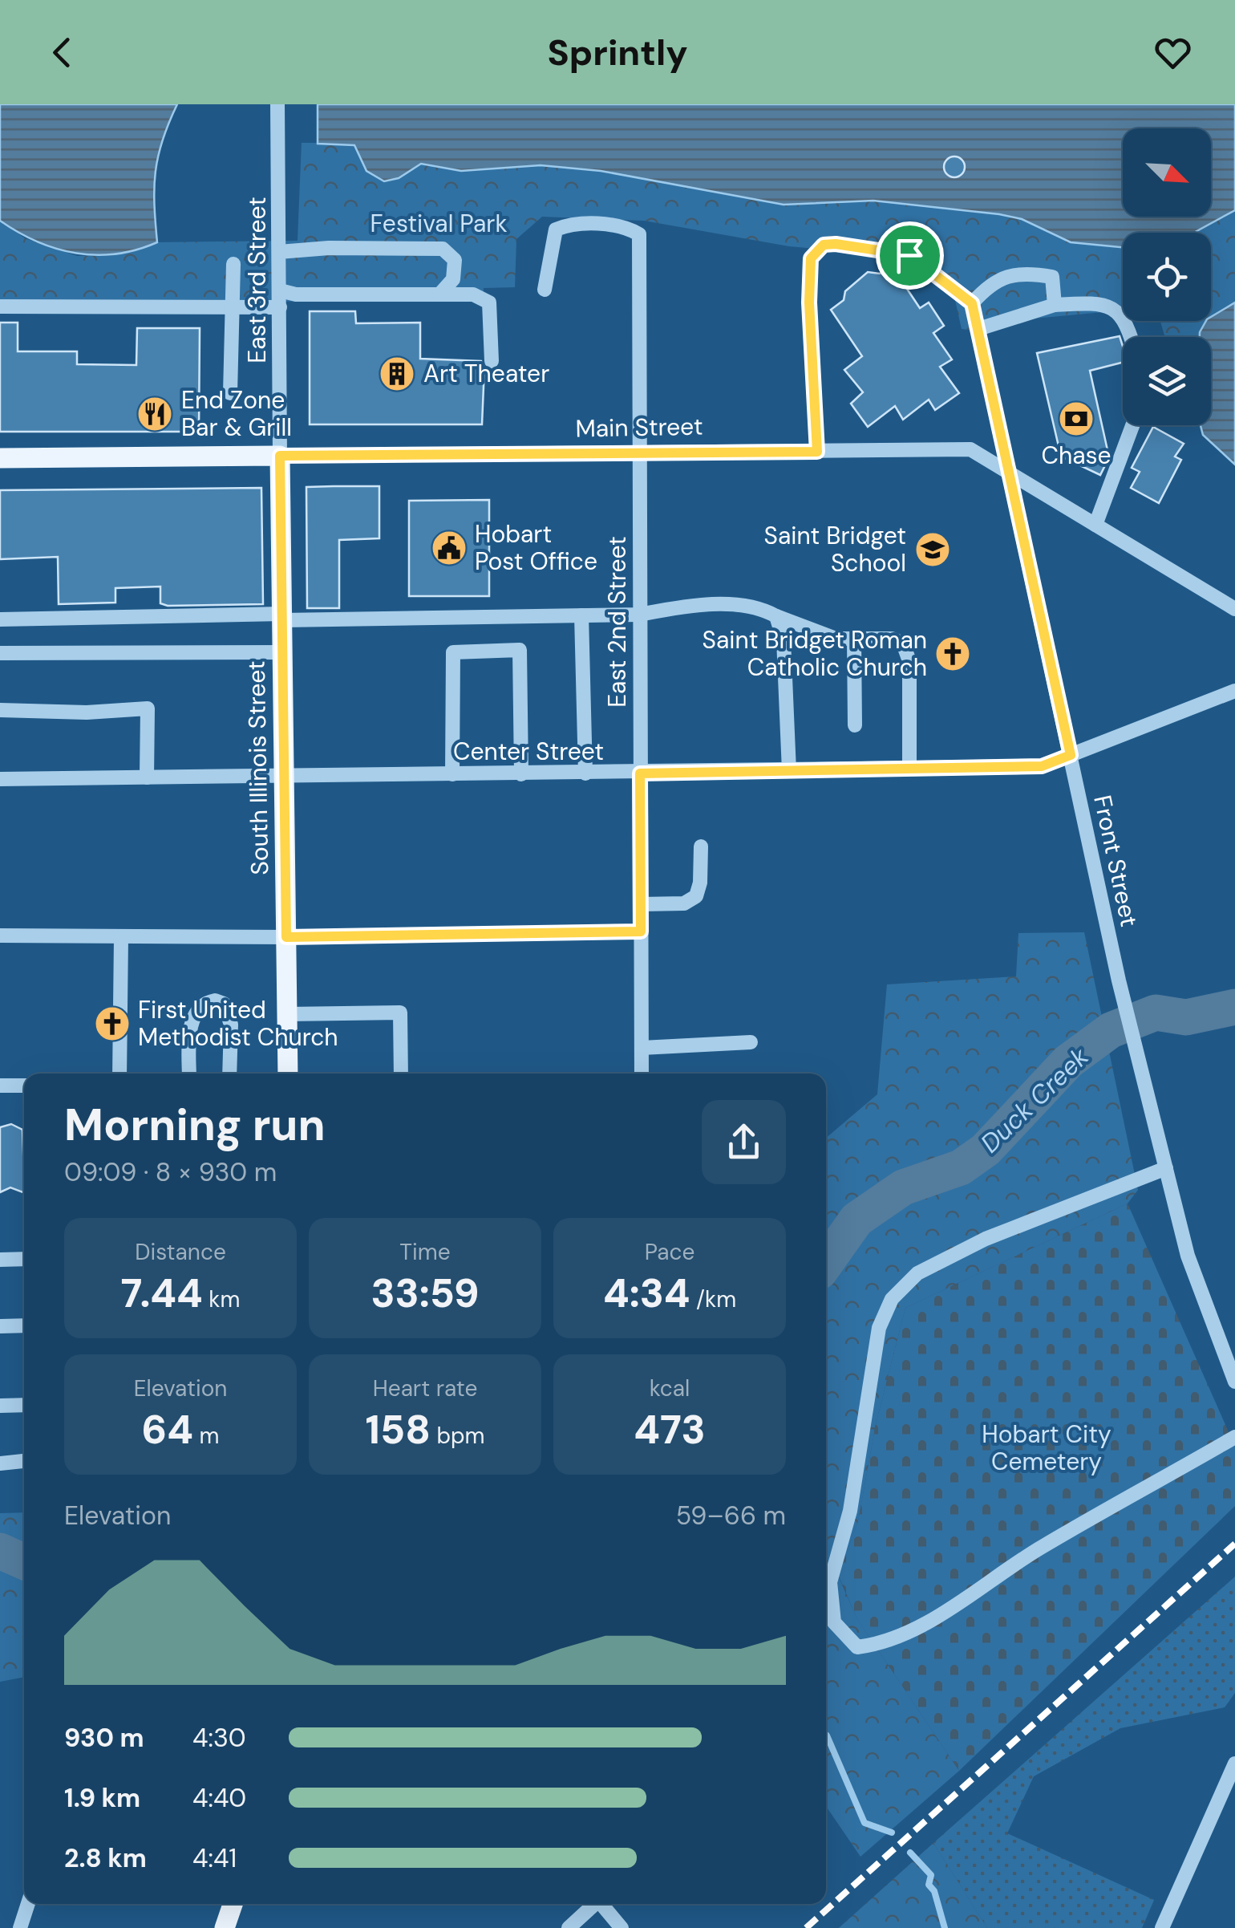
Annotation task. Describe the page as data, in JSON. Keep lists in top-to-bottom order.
{
  "streets": {
    "main road": ["Main Street", "South Illinois Street"],
    "street": [
      "East 3rd Street",
      "East 2nd Street",
      "Center Street",
      "Front Street"
    ]
  },
  "crossings": [
    ["East 3rd Street", "Main Street"],
    ["East 3rd Street", "South Illinois Street"],
    ["Main Street", "East 2nd Street"],
    ["Main Street", "South Illinois Street"],
    ["Main Street", "Front Street"],
    ["East 2nd Street", "Center Street"],
    ["Center Street", "South Illinois Street"],
    ["Center Street", "Front Street"]
  ],
  "water": ["Duck Creek"],
  "parks": ["Festival Park", "Hobart City Cemetery"],
  "places": {
    "building": ["Art Theater"],
    "restaurant": ["End Zone Bar & Grill"],
    "bank": ["Chase"],
    "public building": ["Hobart Post Office"],
    "school or university": ["Saint Bridget School"],
    "church": ["Saint Bridget Roman Catholic Church", "First United Methodist Church"]
  },
  "north": "bottom right",
  "page": {
    "header": "Sprintly",
    "heading": ["Morning run", "09:09 · 8 × 930 m"],
    "stats": [
      ["Distance", "7.44 km"],
      ["Time", "33:59"],
      ["Pace", "4:34 /km"],
      ["Elevation", "64 m"],
      ["Heart rate", "158 bpm"],
      ["kcal", "473"]
    ],
    "chart": ["Elevation", "59–66 m"],
    "list": [
      {
        "name": "930 m",
        "note": "4:30"
      },
      {
        "name": "1.9 km",
        "note": "4:40"
      },
      {
        "name": "2.8 km",
        "note": "4:41"
      }
    ]
  }
}
